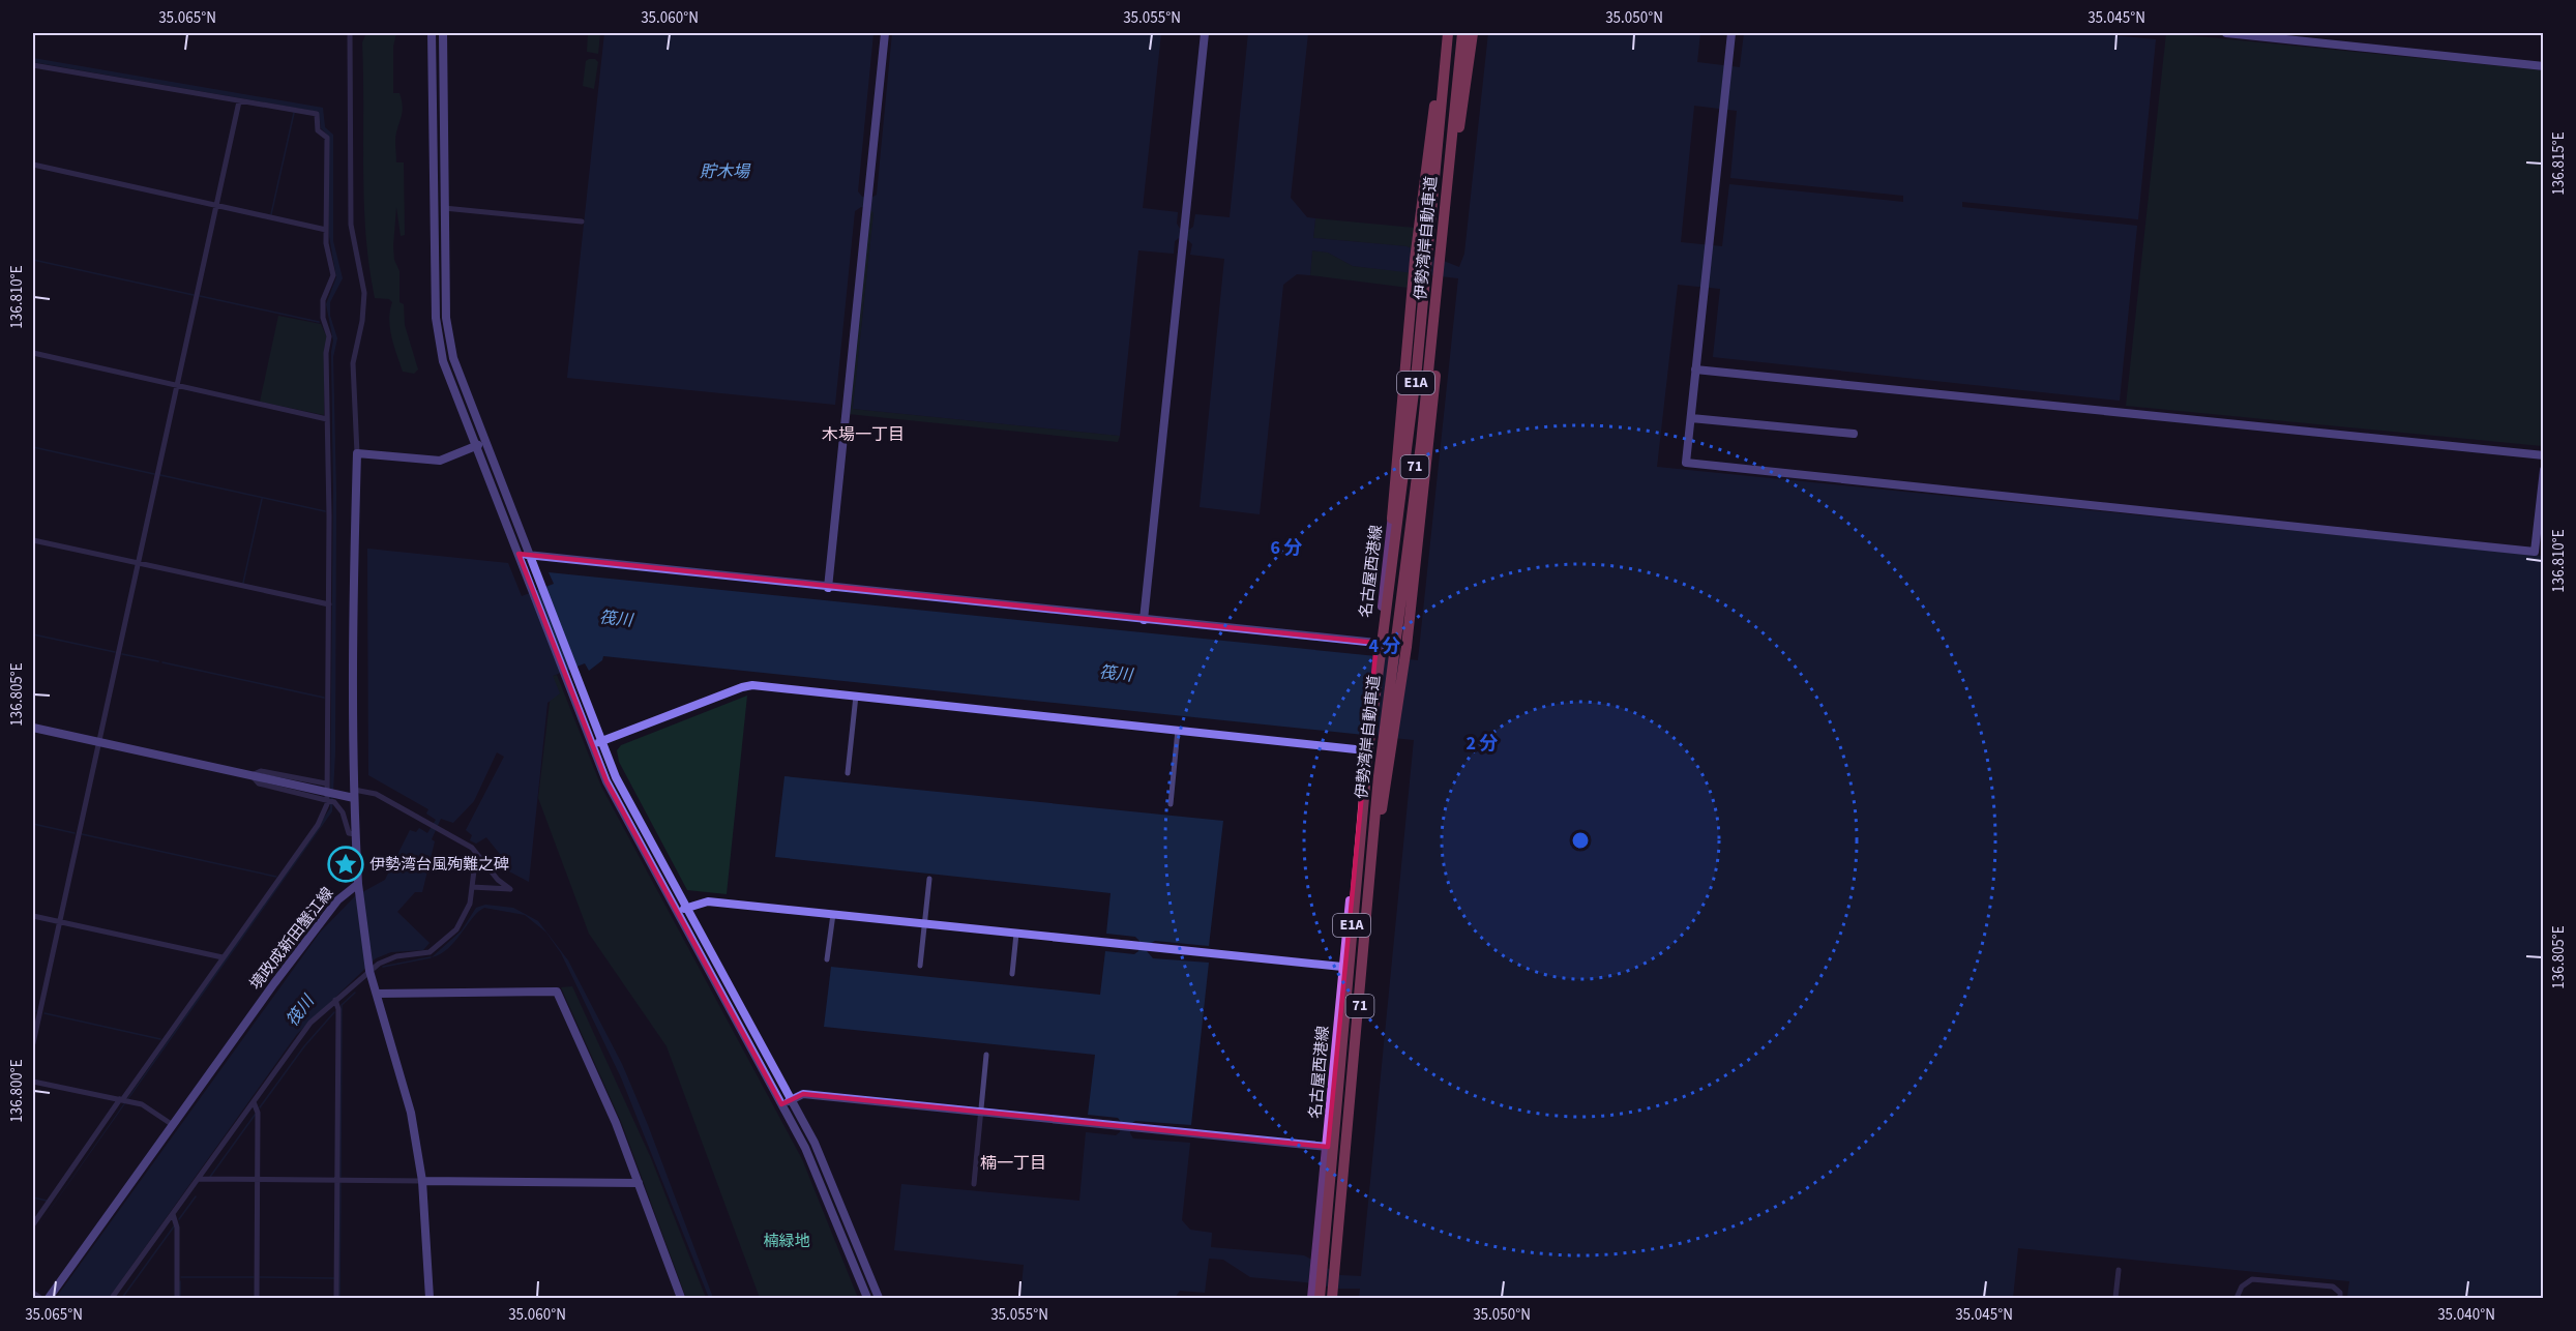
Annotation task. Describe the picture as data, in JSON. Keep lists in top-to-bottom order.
{
  "streets": {
    "highway": ["伊勢湾岸自動車道", "E1A"],
    "main road": ["71", "名古屋西港線"],
    "street": ["境政成新田蟹江線"]
  },
  "crossings": [
    ["伊勢湾岸自動車道", "名古屋西港線"]
  ],
  "districts": ["木場一丁目", "楠一丁目"],
  "water": ["貯木場", "筏川"],
  "parks": ["楠緑地"],
  "places": {
    "place": ["伊勢湾台風殉難之碑"]
  },
  "coordinates": [
    "35.065°N",
    "35.060°N",
    "35.055°N",
    "35.050°N",
    "35.045°N",
    "136.815°E",
    "136.810°E",
    "136.805°E",
    "136.800°E",
    "35.040°N"
  ],
  "rings": ["6 分", "4 分", "2 分"]
}
